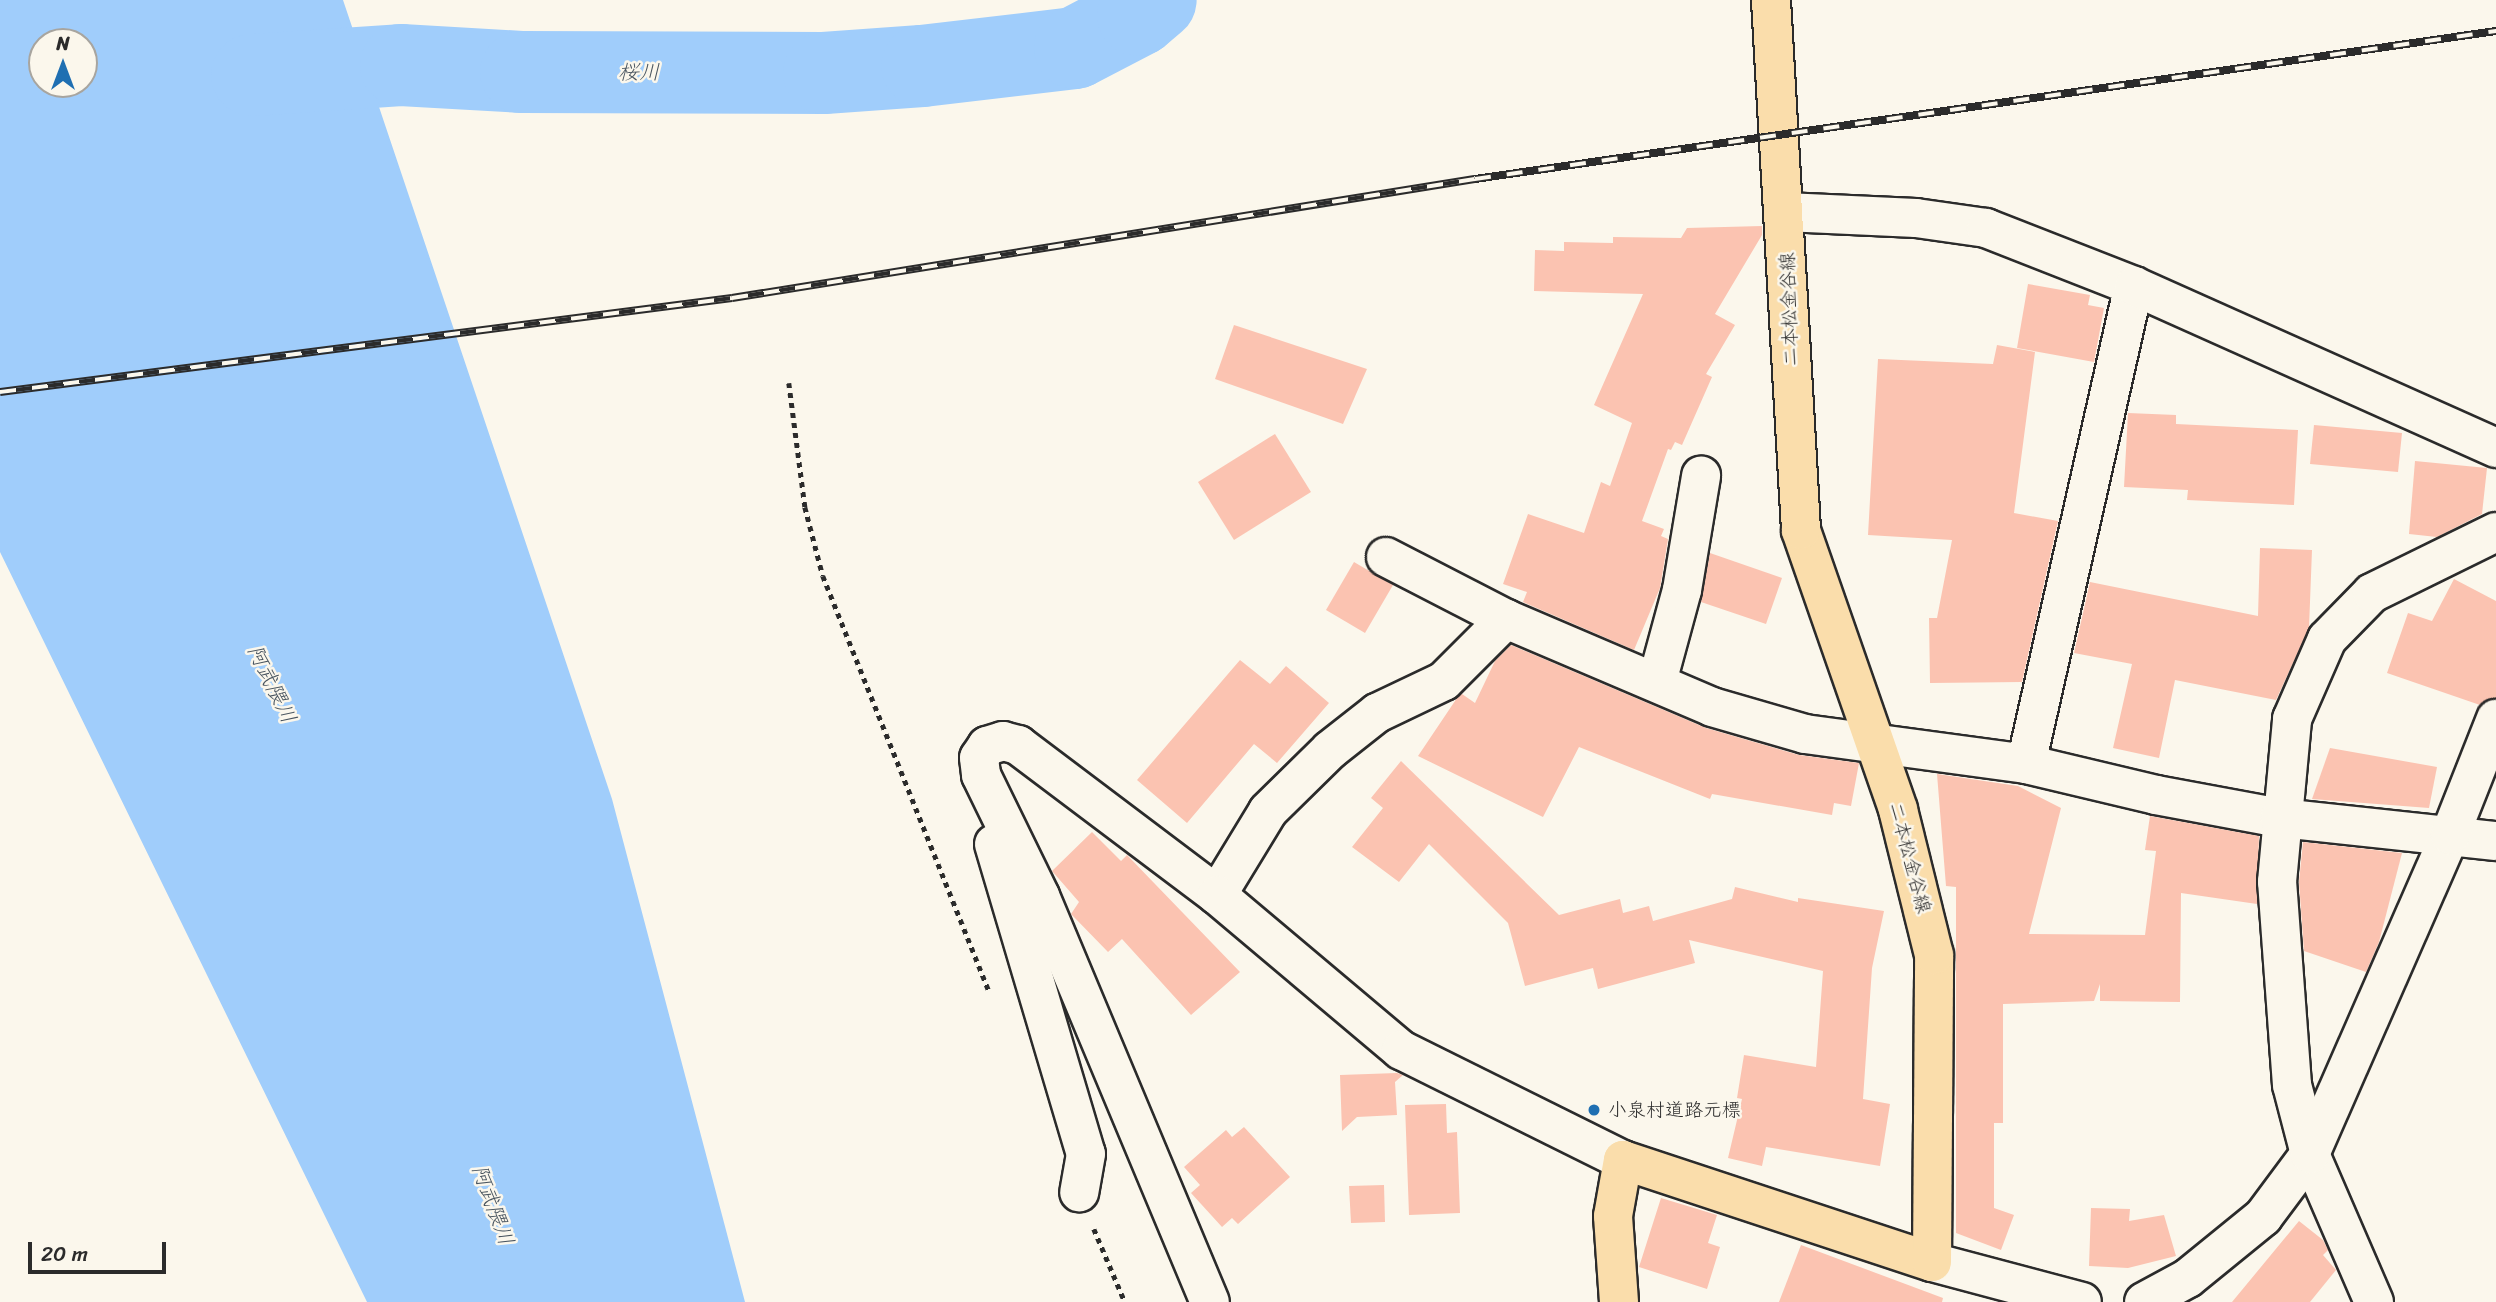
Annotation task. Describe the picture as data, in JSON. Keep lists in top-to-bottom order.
{
  "streets": {
    "main road": ["二本松金谷線"]
  },
  "water": ["桜川", "阿武隈川"],
  "places": ["小泉村道路元標"],
  "scale_bar": "20 m",
  "north": "top"
}
